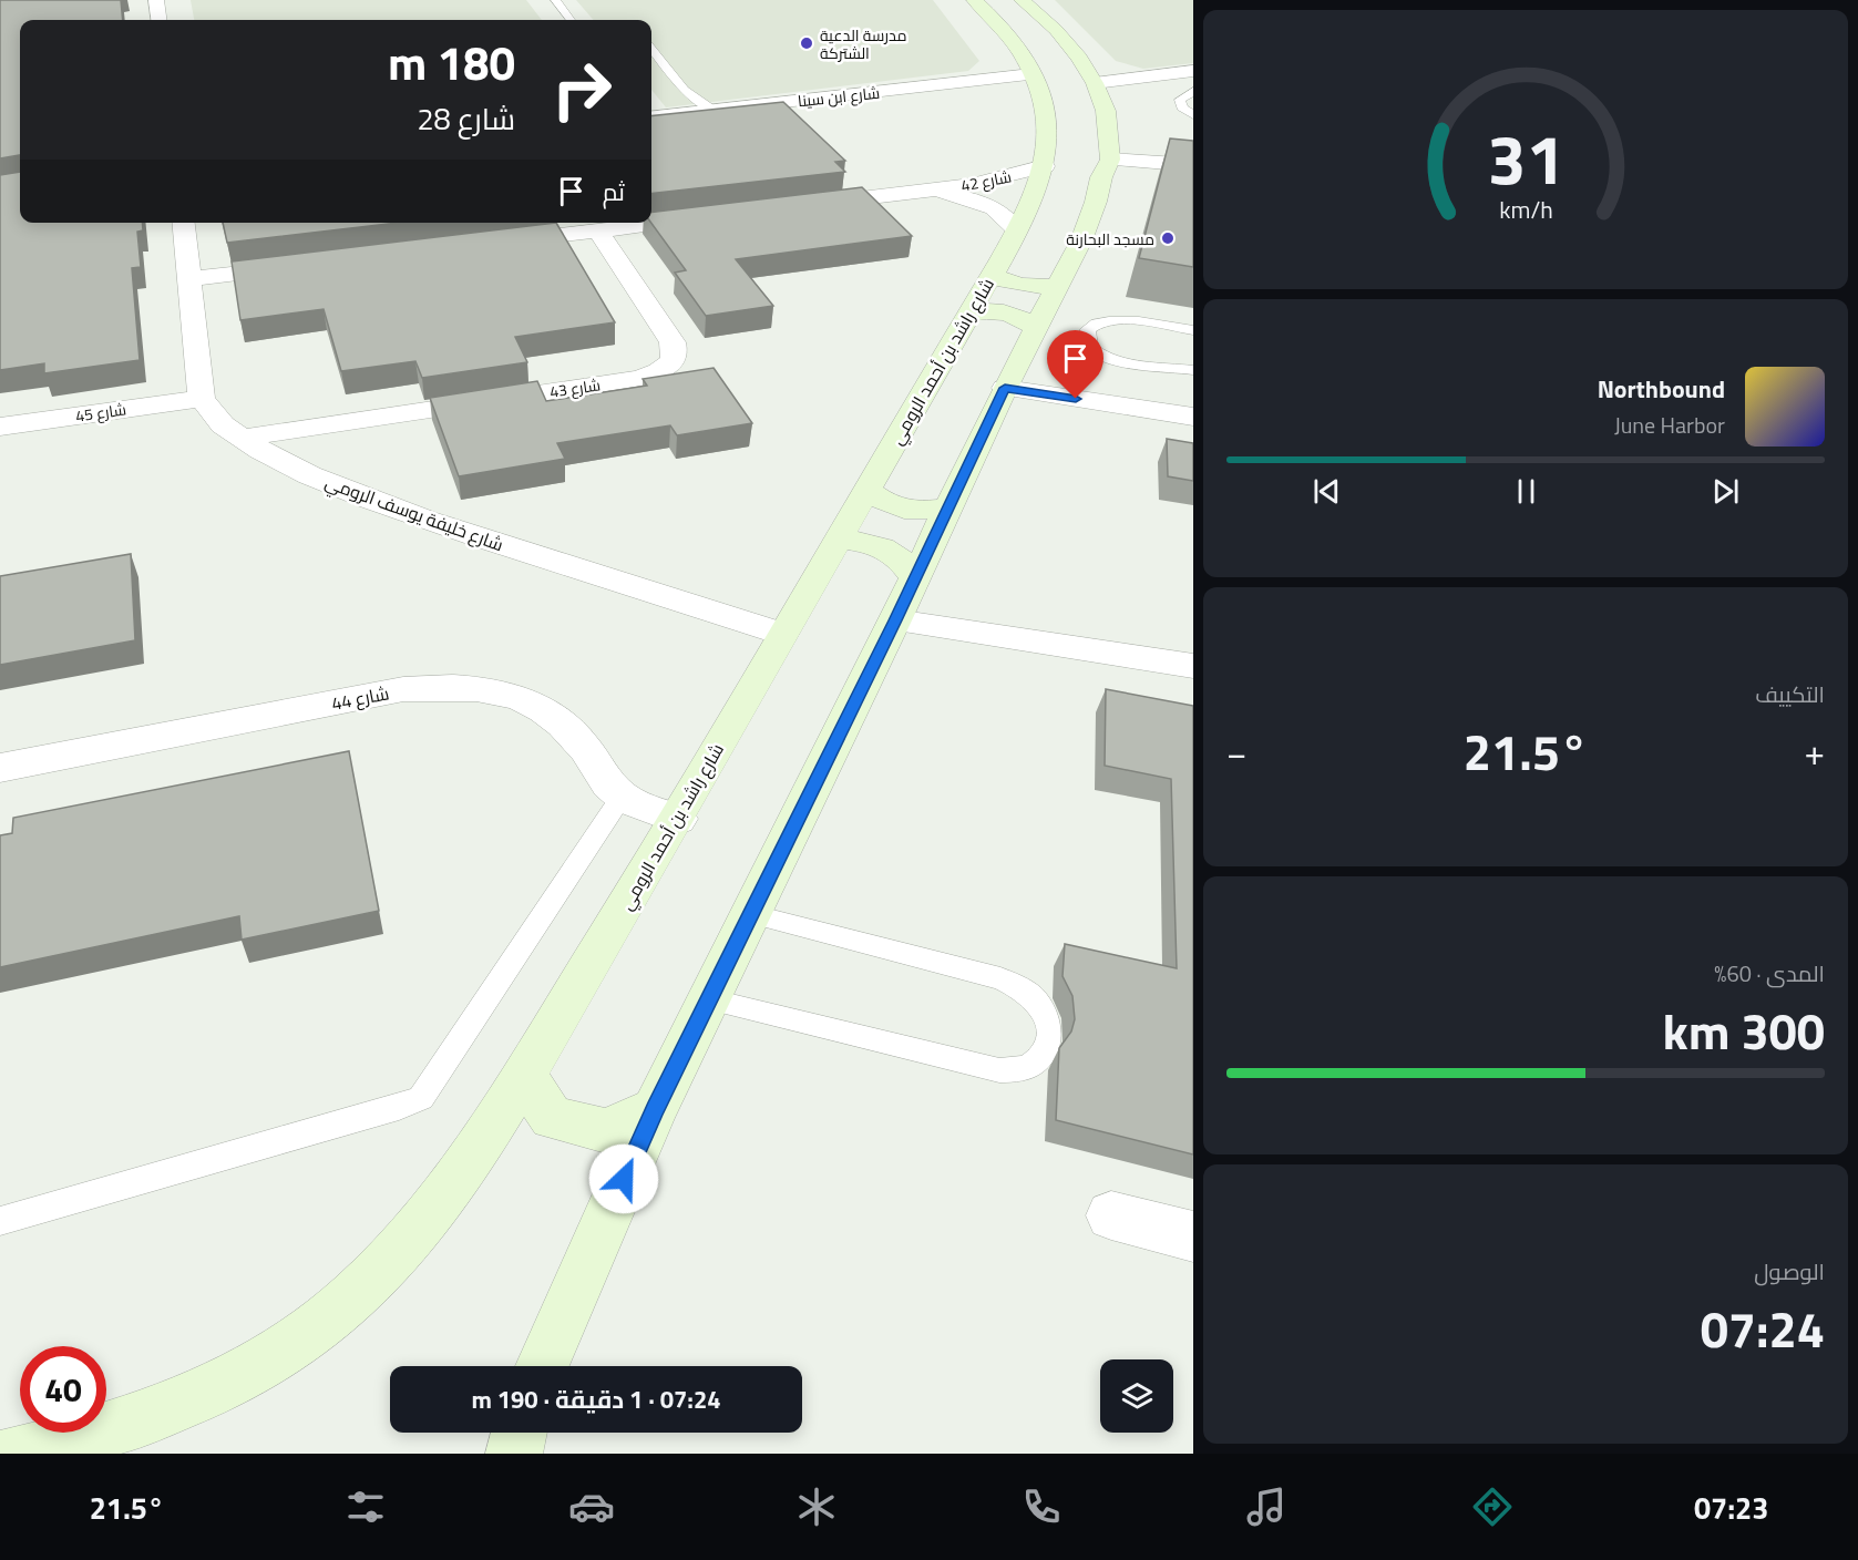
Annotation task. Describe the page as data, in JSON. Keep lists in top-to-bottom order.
{
  "streets": {
    "street": [
      "شارع ابن سينا",
      "شارع 42",
      "شارع راشد بن أحمد الرومي",
      "شارع 43",
      "شارع 45",
      "شارع خليفة يوسف الرومي",
      "شارع 44"
    ]
  },
  "crossings": [
    ["شارع ابن سينا", "شارع راشد بن أحمد الرومي"],
    ["شارع 42", "شارع راشد بن أحمد الرومي"],
    ["شارع راشد بن أحمد الرومي", "شارع خليفة يوسف الرومي"],
    ["شارع راشد بن أحمد الرومي", "شارع 44"],
    ["شارع 43", "شارع خليفة يوسف الرومي"],
    ["شارع 45", "شارع خليفة يوسف الرومي"]
  ],
  "places": ["مدرسة الدعية الشتركة", "مسجد البحارنة"],
  "page": {
    "turn": ["180 m", "شارع 28"],
    "then": "ثم",
    "song": ["Northbound", "June Harbor"],
    "tile": [
      "التكييف",
      ["المدى · 60%", "300 km"],
      ["الوصول", "07:24"]
    ],
    "heat": ["−", "21.5°", "+"],
    "limit": "40",
    "trip": "07:24 · 1 دقيقة · 190 m",
    "tabs": ["07:23", "21.5°"],
    "gauge": ["31", "km/h"]
  }
}
